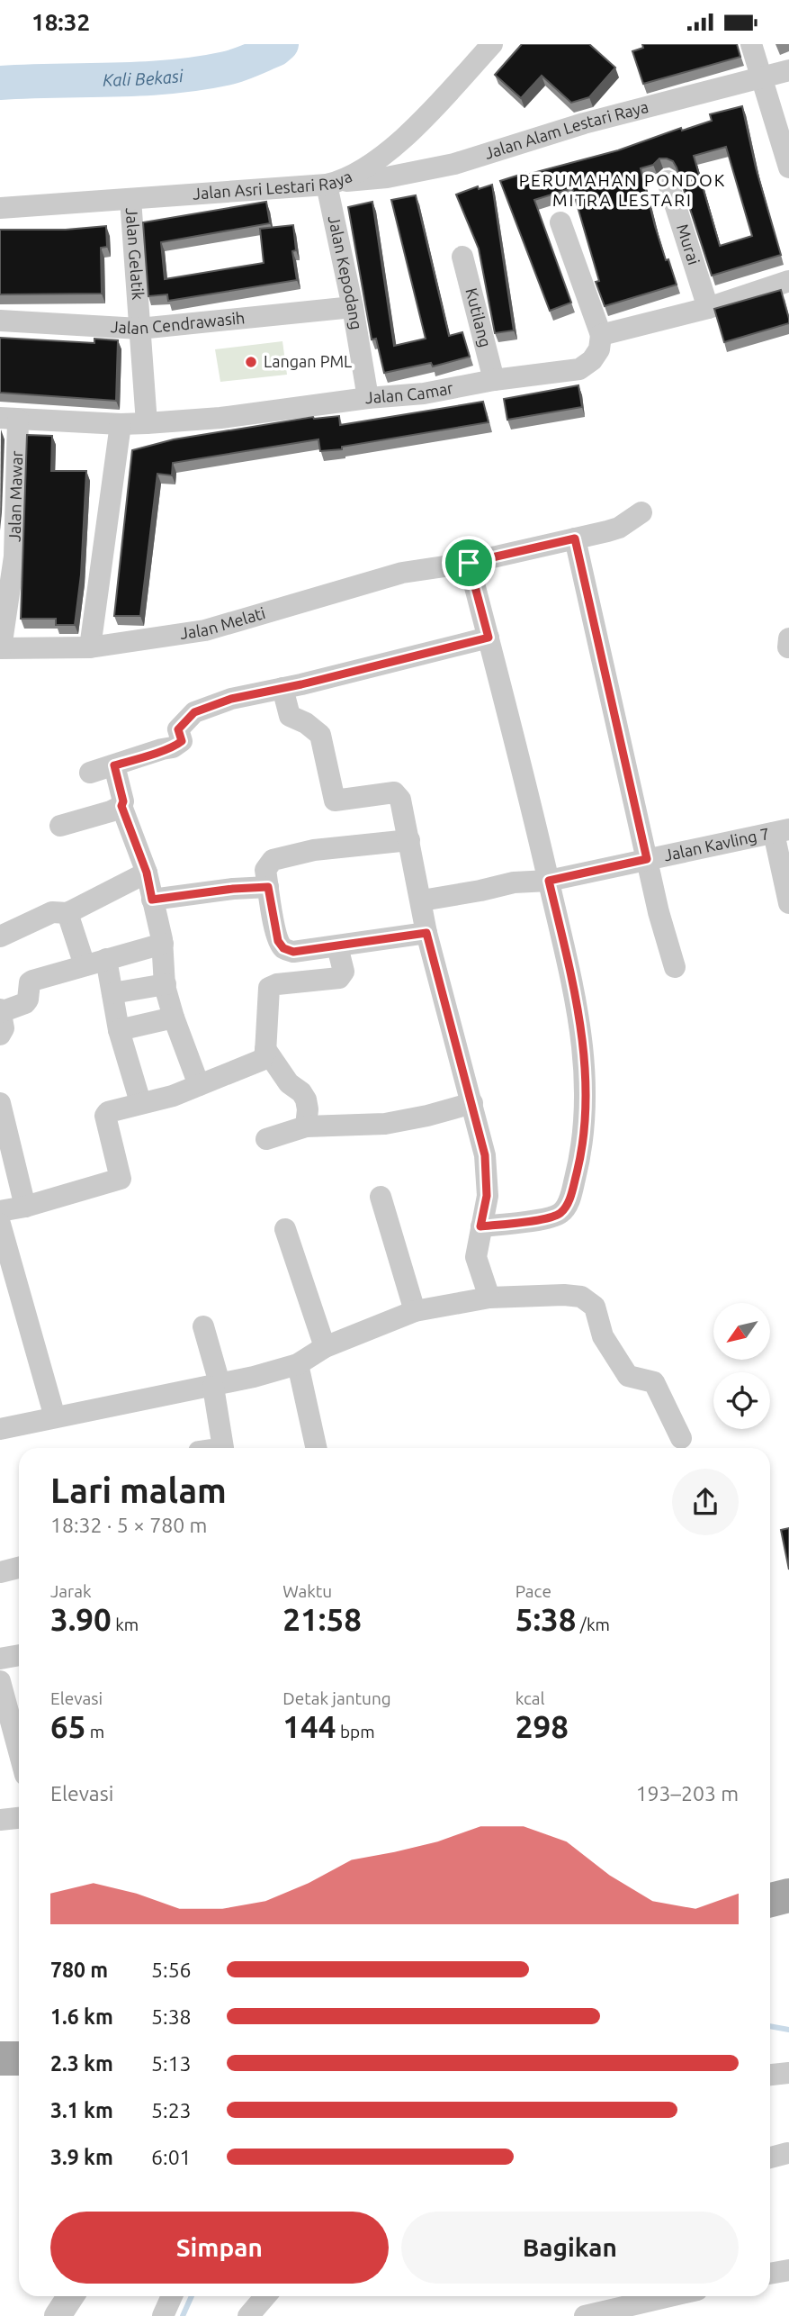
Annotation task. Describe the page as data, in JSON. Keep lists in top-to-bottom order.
{
  "streets": {
    "street": [
      "Jalan Alam Lestari Raya",
      "Jalan Asri Lestari Raya",
      "Murai",
      "Jalan Gelatik",
      "Jalan Kepodang",
      "Kutilang",
      "Jalan Cendrawasih",
      "Jalan Camar",
      "Jalan Mawar",
      "Jalan Melati",
      "Jalan Kavling 7"
    ]
  },
  "crossings": [
    ["Jalan Alam Lestari Raya", "Jalan Asri Lestari Raya"],
    ["Jalan Alam Lestari Raya", "Jalan Kepodang"],
    ["Jalan Asri Lestari Raya", "Jalan Gelatik"],
    ["Jalan Asri Lestari Raya", "Jalan Kepodang"],
    ["Jalan Gelatik", "Jalan Cendrawasih"],
    ["Jalan Gelatik", "Jalan Camar"],
    ["Jalan Kepodang", "Jalan Cendrawasih"],
    ["Jalan Kepodang", "Jalan Camar"],
    ["Kutilang", "Jalan Camar"],
    ["Jalan Camar", "Jalan Mawar"],
    ["Jalan Mawar", "Jalan Melati"]
  ],
  "districts": ["PERUMAHAN PONDOK MITRA LESTARI"],
  "water": ["Kali Bekasi"],
  "places": ["Langan PML"],
  "north": "bottom left",
  "page": {
    "status": "18:32",
    "heading": ["Lari malam", "18:32 · 5 × 780 m"],
    "stats": [
      ["Jarak", "3.90 km"],
      ["Waktu", "21:58"],
      ["Pace", "5:38 /km"],
      ["Elevasi", "65 m"],
      ["Detak jantung", "144 bpm"],
      ["kcal", "298"]
    ],
    "chart": ["Elevasi", "193–203 m"],
    "list": [
      {
        "name": "780 m",
        "note": "5:56"
      },
      {
        "name": "1.6 km",
        "note": "5:38"
      },
      {
        "name": "2.3 km",
        "note": "5:13"
      },
      {
        "name": "3.1 km",
        "note": "5:23"
      },
      {
        "name": "3.9 km",
        "note": "6:01"
      }
    ],
    "buttons": ["Simpan", "Bagikan"]
  }
}
